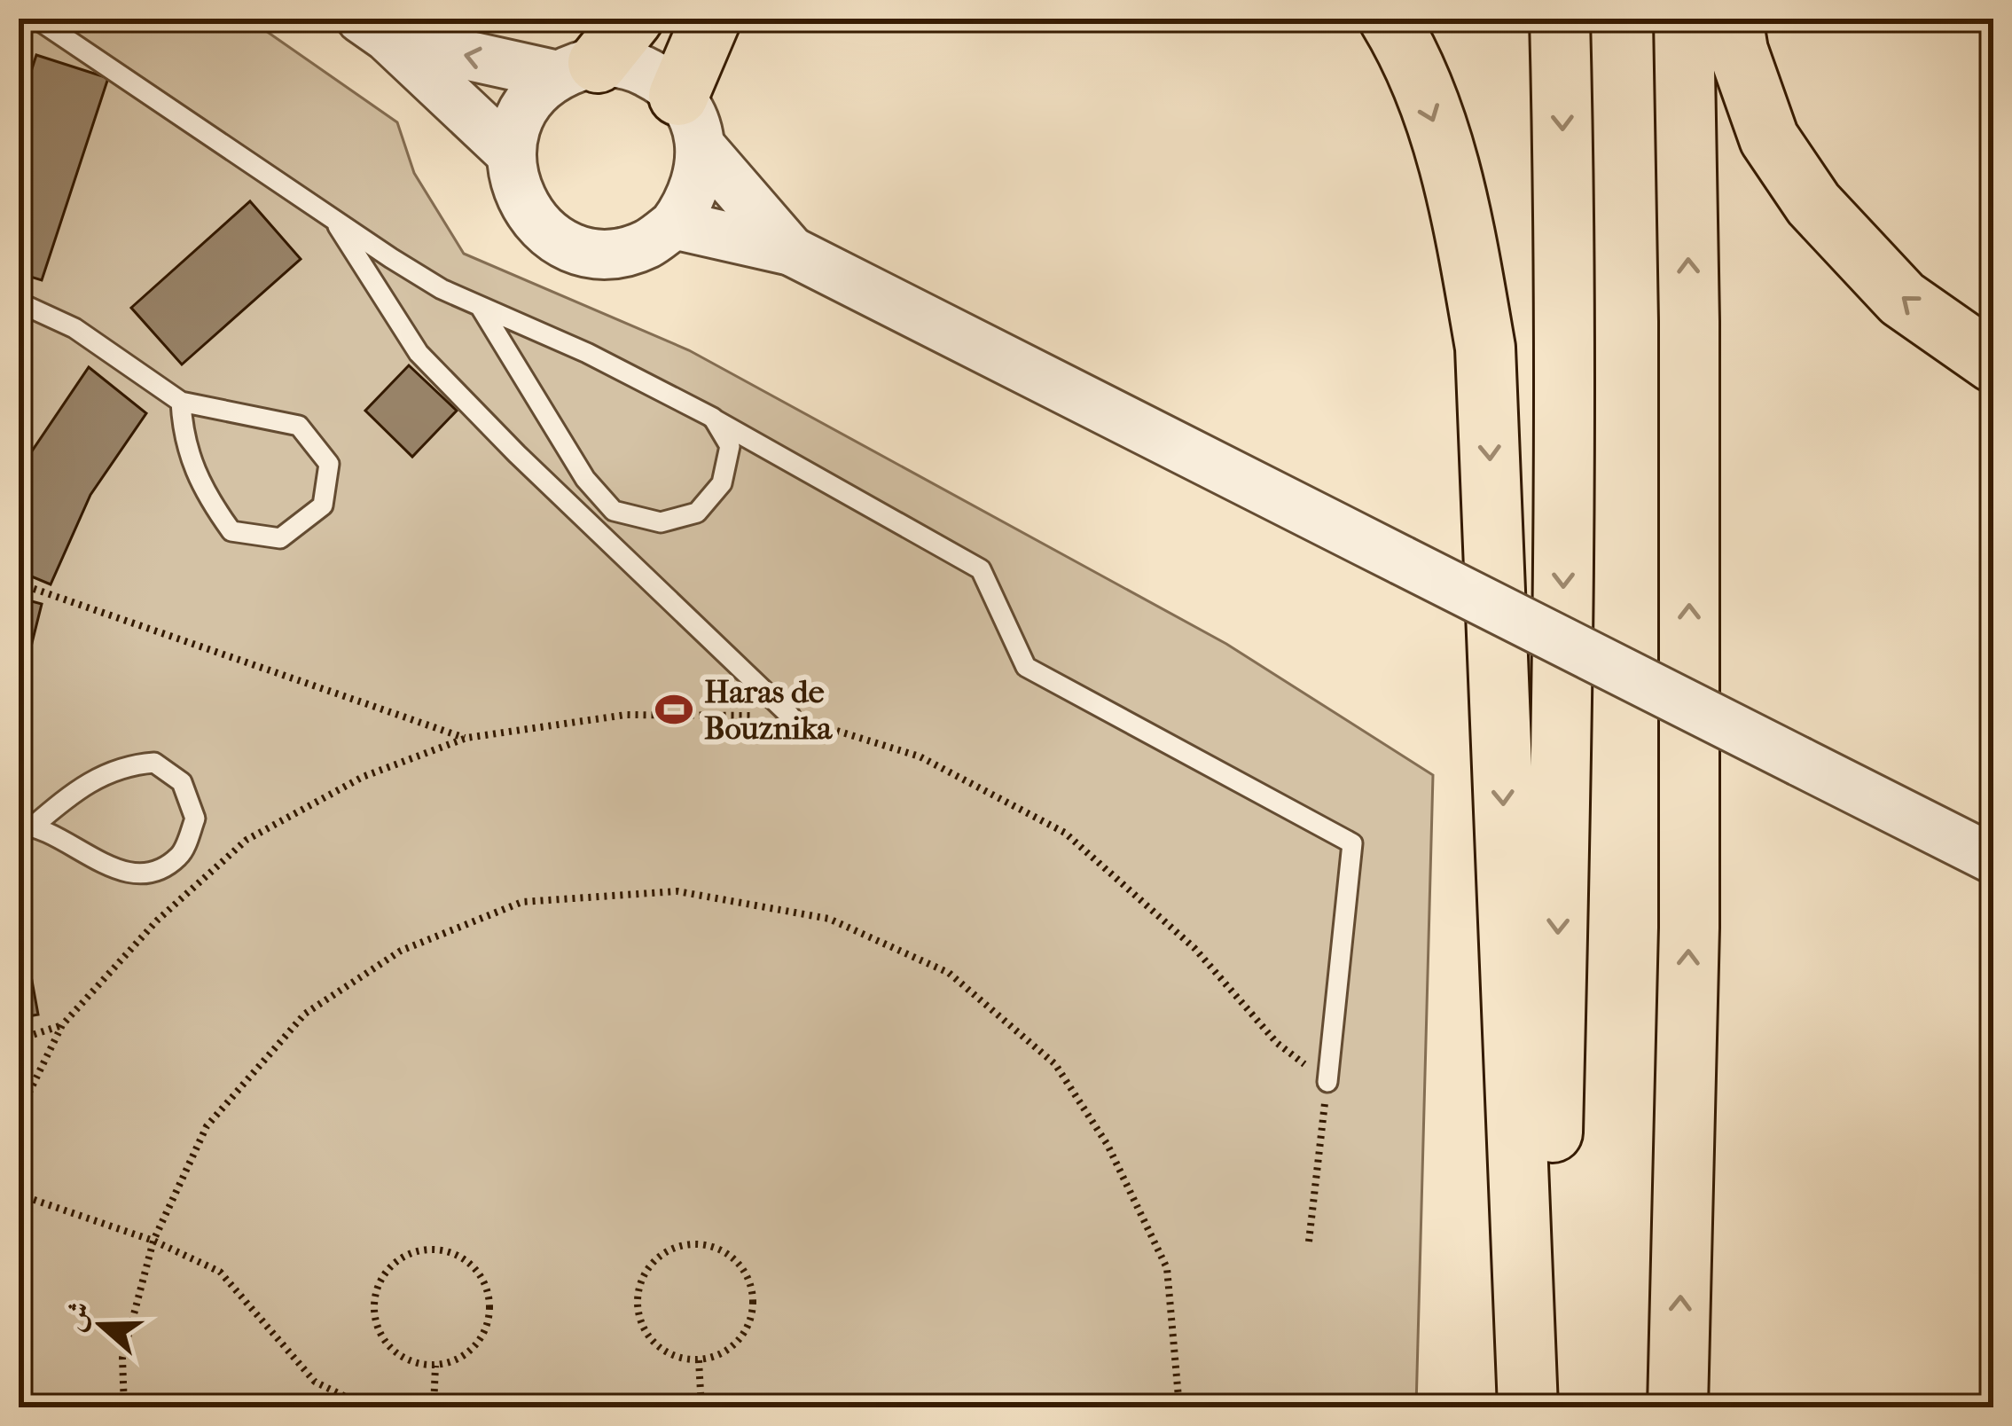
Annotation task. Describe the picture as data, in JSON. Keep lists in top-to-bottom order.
{
  "places": {
    "sports": ["Haras de Bouznika"]
  },
  "north": "left"
}
